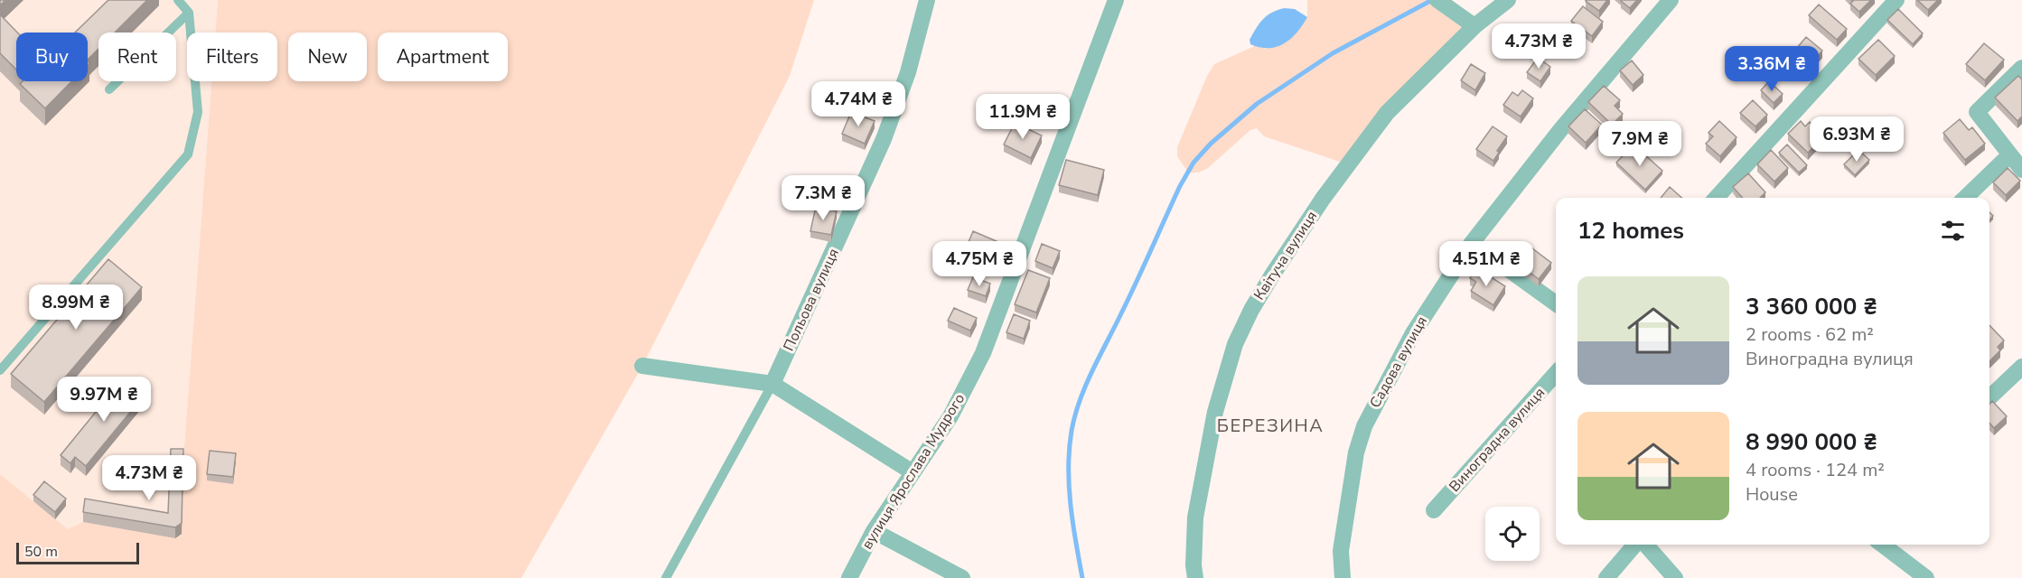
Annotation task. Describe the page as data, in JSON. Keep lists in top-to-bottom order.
{
  "streets": {
    "street": [
      "Квітуча вулиця",
      "Польова вулиця",
      "Садова вулиця",
      "Виноградна вулиця",
      "вулиця Ярослава Мудрого"
    ]
  },
  "districts": ["БЕРЕЗИНА"],
  "scale_bar": "50 m",
  "page": {
    "price": [
      "4.73M ₴",
      "3.36M ₴",
      "4.74M ₴",
      "11.9M ₴",
      "6.93M ₴",
      "7.9M ₴",
      "7.3M ₴",
      "4.75M ₴",
      "4.51M ₴",
      "8.99M ₴",
      "9.97M ₴",
      "4.73M ₴"
    ],
    "chip": [
      "Buy",
      "Rent",
      "Filters",
      "New",
      "Apartment"
    ],
    "heading": "12 homes",
    "list": [
      {
        "name": "3 360 000 ₴",
        "note": "2 rooms · 62 m² · Виноградна вулиця"
      },
      {
        "name": "8 990 000 ₴",
        "note": "4 rooms · 124 m² · House"
      }
    ],
    "scale": "50 m"
  }
}
